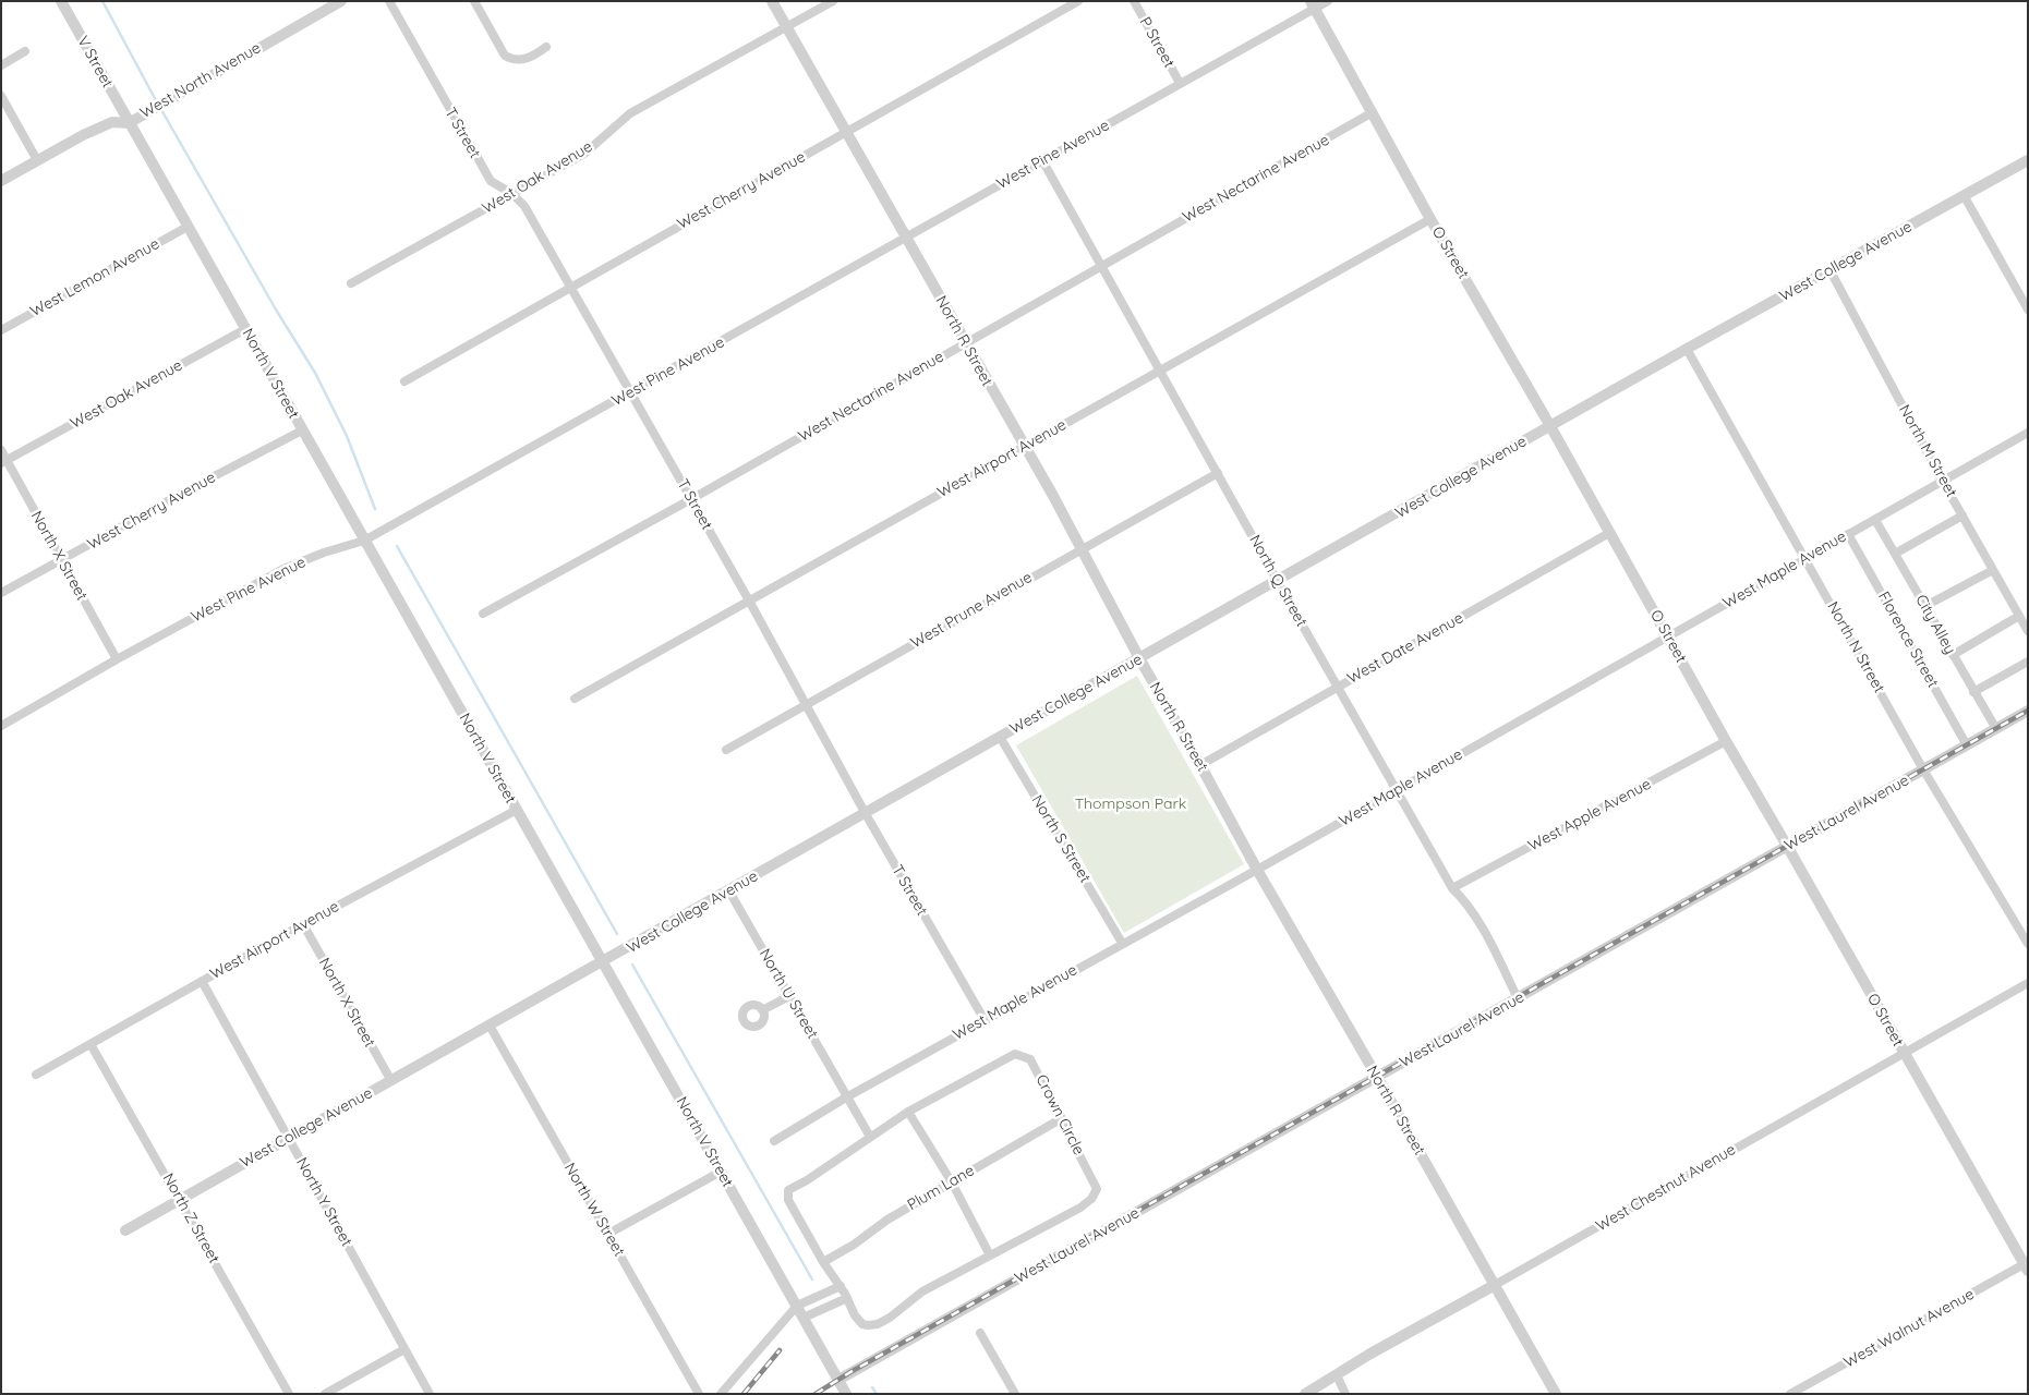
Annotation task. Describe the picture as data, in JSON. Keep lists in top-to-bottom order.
{
  "streets": {
    "street": [
      "P Street",
      "V Street",
      "West North Avenue",
      "T Street",
      "West Pine Avenue",
      "West Oak Avenue",
      "West Nectarine Avenue",
      "West Cherry Avenue",
      "O Street",
      "West College Avenue",
      "West Lemon Avenue",
      "North R Street",
      "North V Street",
      "North M Street",
      "West Airport Avenue",
      "North X Street",
      "West Maple Avenue",
      "North Q Street",
      "West Prune Avenue",
      "City Alley",
      "Florence Street",
      "North N Street",
      "West Date Avenue",
      "West Laurel Avenue",
      "West Apple Avenue",
      "North S Street",
      "North U Street",
      "Crown Circle",
      "Plum Lane",
      "West Chestnut Avenue",
      "North Y Street",
      "North W Street",
      "North Z Street",
      "West Walnut Avenue"
    ]
  },
  "crossings": [
    ["P Street", "West Pine Avenue"],
    ["V Street", "West North Avenue"],
    ["V Street", "North V Street"],
    ["West North Avenue", "North V Street"],
    ["T Street", "West Pine Avenue"],
    ["T Street", "West Oak Avenue"],
    ["T Street", "West Nectarine Avenue"],
    ["T Street", "West Cherry Avenue"],
    ["T Street", "West College Avenue"],
    ["T Street", "West Airport Avenue"],
    ["T Street", "West Maple Avenue"],
    ["T Street", "West Prune Avenue"],
    ["West Pine Avenue", "O Street"],
    ["West Pine Avenue", "North R Street"],
    ["West Pine Avenue", "North V Street"],
    ["West Pine Avenue", "North X Street"],
    ["West Pine Avenue", "North Q Street"],
    ["West Oak Avenue", "North R Street"],
    ["West Oak Avenue", "North V Street"],
    ["West Oak Avenue", "North X Street"],
    ["West Nectarine Avenue", "O Street"],
    ["West Nectarine Avenue", "North R Street"],
    ["West Nectarine Avenue", "North Q Street"],
    ["West Cherry Avenue", "North R Street"],
    ["West Cherry Avenue", "North V Street"],
    ["West Cherry Avenue", "North X Street"],
    ["O Street", "West College Avenue"],
    ["O Street", "West Airport Avenue"],
    ["O Street", "West Maple Avenue"],
    ["O Street", "West Date Avenue"],
    ["O Street", "West Laurel Avenue"],
    ["O Street", "West Apple Avenue"],
    ["O Street", "West Chestnut Avenue"],
    ["O Street", "West Walnut Avenue"],
    ["West College Avenue", "North R Street"],
    ["West College Avenue", "North V Street"],
    ["West College Avenue", "North M Street"],
    ["West College Avenue", "North X Street"],
    ["West College Avenue", "North Q Street"],
    ["West College Avenue", "North N Street"],
    ["West College Avenue", "North S Street"],
    ["West College Avenue", "North U Street"],
    ["West College Avenue", "North Y Street"],
    ["West College Avenue", "North W Street"],
    ["West College Avenue", "North Z Street"],
    ["West Lemon Avenue", "North V Street"],
    ["North R Street", "West Airport Avenue"],
    ["North R Street", "West Maple Avenue"],
    ["North R Street", "West Prune Avenue"],
    ["North R Street", "West Date Avenue"],
    ["North R Street", "West Laurel Avenue"],
    ["North R Street", "West Chestnut Avenue"],
    ["North V Street", "West Airport Avenue"],
    ["North V Street", "West Laurel Avenue"],
    ["North M Street", "West Maple Avenue"],
    ["West Airport Avenue", "North X Street"],
    ["West Airport Avenue", "North Q Street"],
    ["West Airport Avenue", "North Y Street"],
    ["West Airport Avenue", "North Z Street"],
    ["West Maple Avenue", "North Q Street"],
    ["West Maple Avenue", "City Alley"],
    ["West Maple Avenue", "Florence Street"],
    ["West Maple Avenue", "North N Street"],
    ["West Maple Avenue", "North S Street"],
    ["West Maple Avenue", "North U Street"],
    ["North Q Street", "West Prune Avenue"],
    ["North Q Street", "West Date Avenue"],
    ["North Q Street", "West Laurel Avenue"],
    ["North Q Street", "West Apple Avenue"],
    ["City Alley", "West Laurel Avenue"],
    ["Florence Street", "West Laurel Avenue"],
    ["North N Street", "West Laurel Avenue"],
    ["North U Street", "Crown Circle"],
    ["Crown Circle", "Plum Lane"]
  ],
  "parks": ["Thompson Park"]
}
